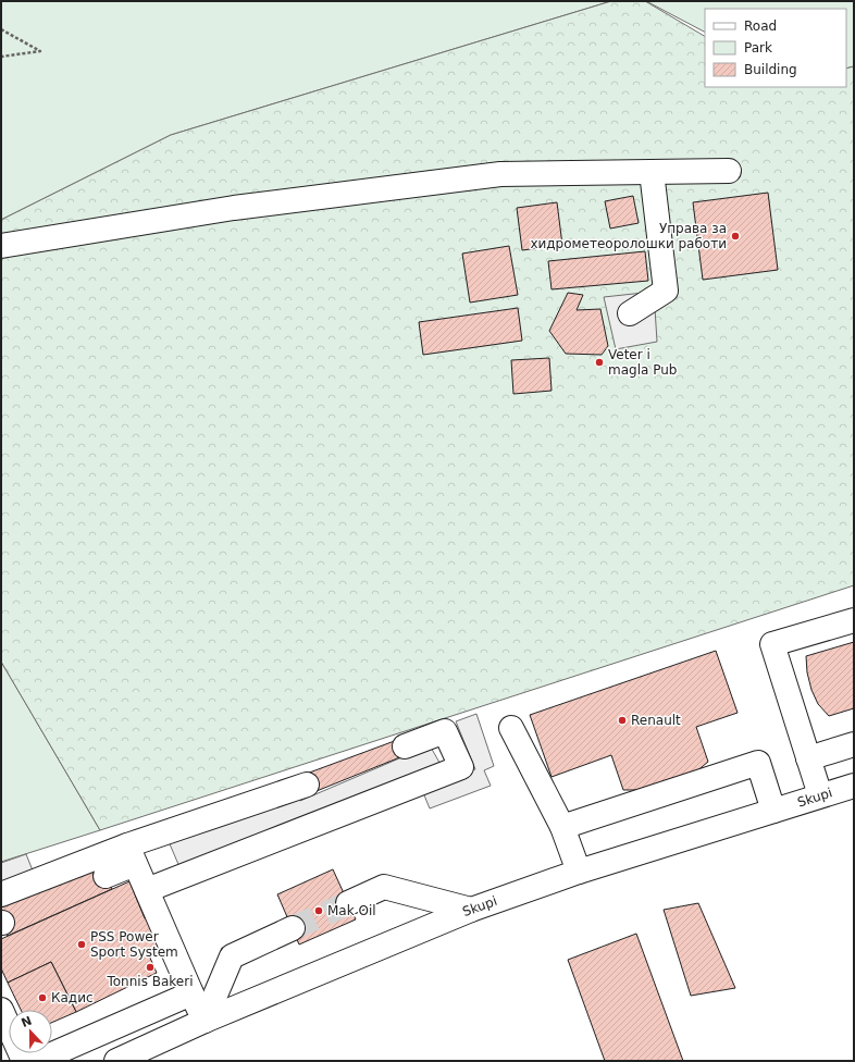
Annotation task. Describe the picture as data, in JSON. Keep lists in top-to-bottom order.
{
  "streets": {
    "street": ["Skupi"]
  },
  "places": [
    "Управа за хидрометеоролошки работи",
    "Veter i magla Pub",
    "Renault",
    "Mak Oil",
    "PSS Power Sport System",
    "Tonnis Bakeri",
    "Кадис"
  ],
  "legend": ["Road", "Park", "Building"],
  "north": "top"
}
